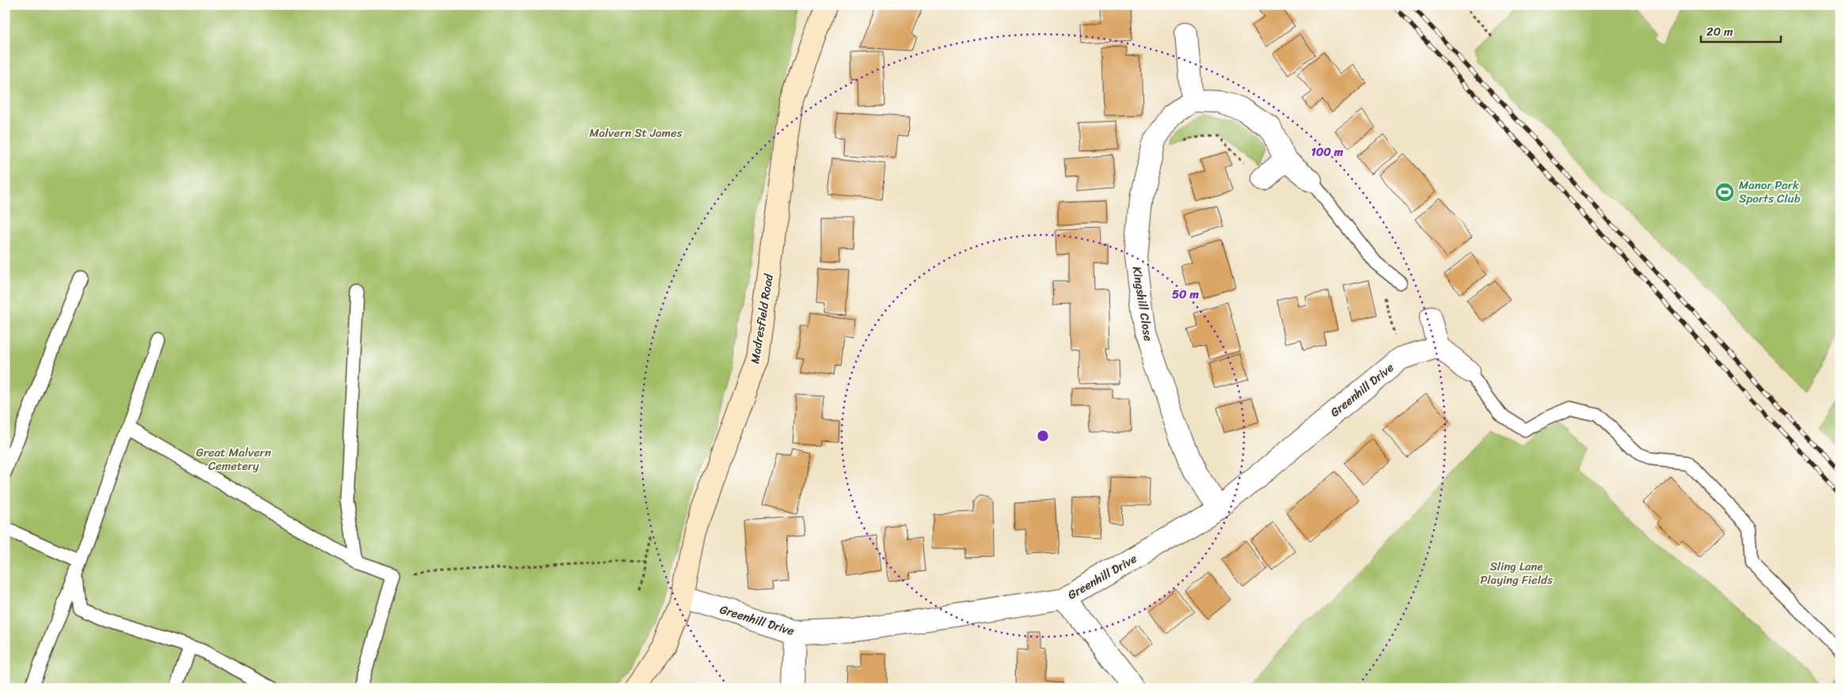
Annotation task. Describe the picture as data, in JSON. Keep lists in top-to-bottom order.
{
  "streets": {
    "street": ["Kingshill Close", "Madresfield Road", "Greenhill Drive"]
  },
  "crossings": [
    ["Kingshill Close", "Greenhill Drive"],
    ["Madresfield Road", "Greenhill Drive"]
  ],
  "parks": ["Malvern St James", "Great Malvern Cemetery", "Sling Lane Playing Fields"],
  "places": {
    "sports": ["Manor Park Sports Club"]
  },
  "scale_bar": "20 m",
  "rings": ["100 m", "50 m"]
}
